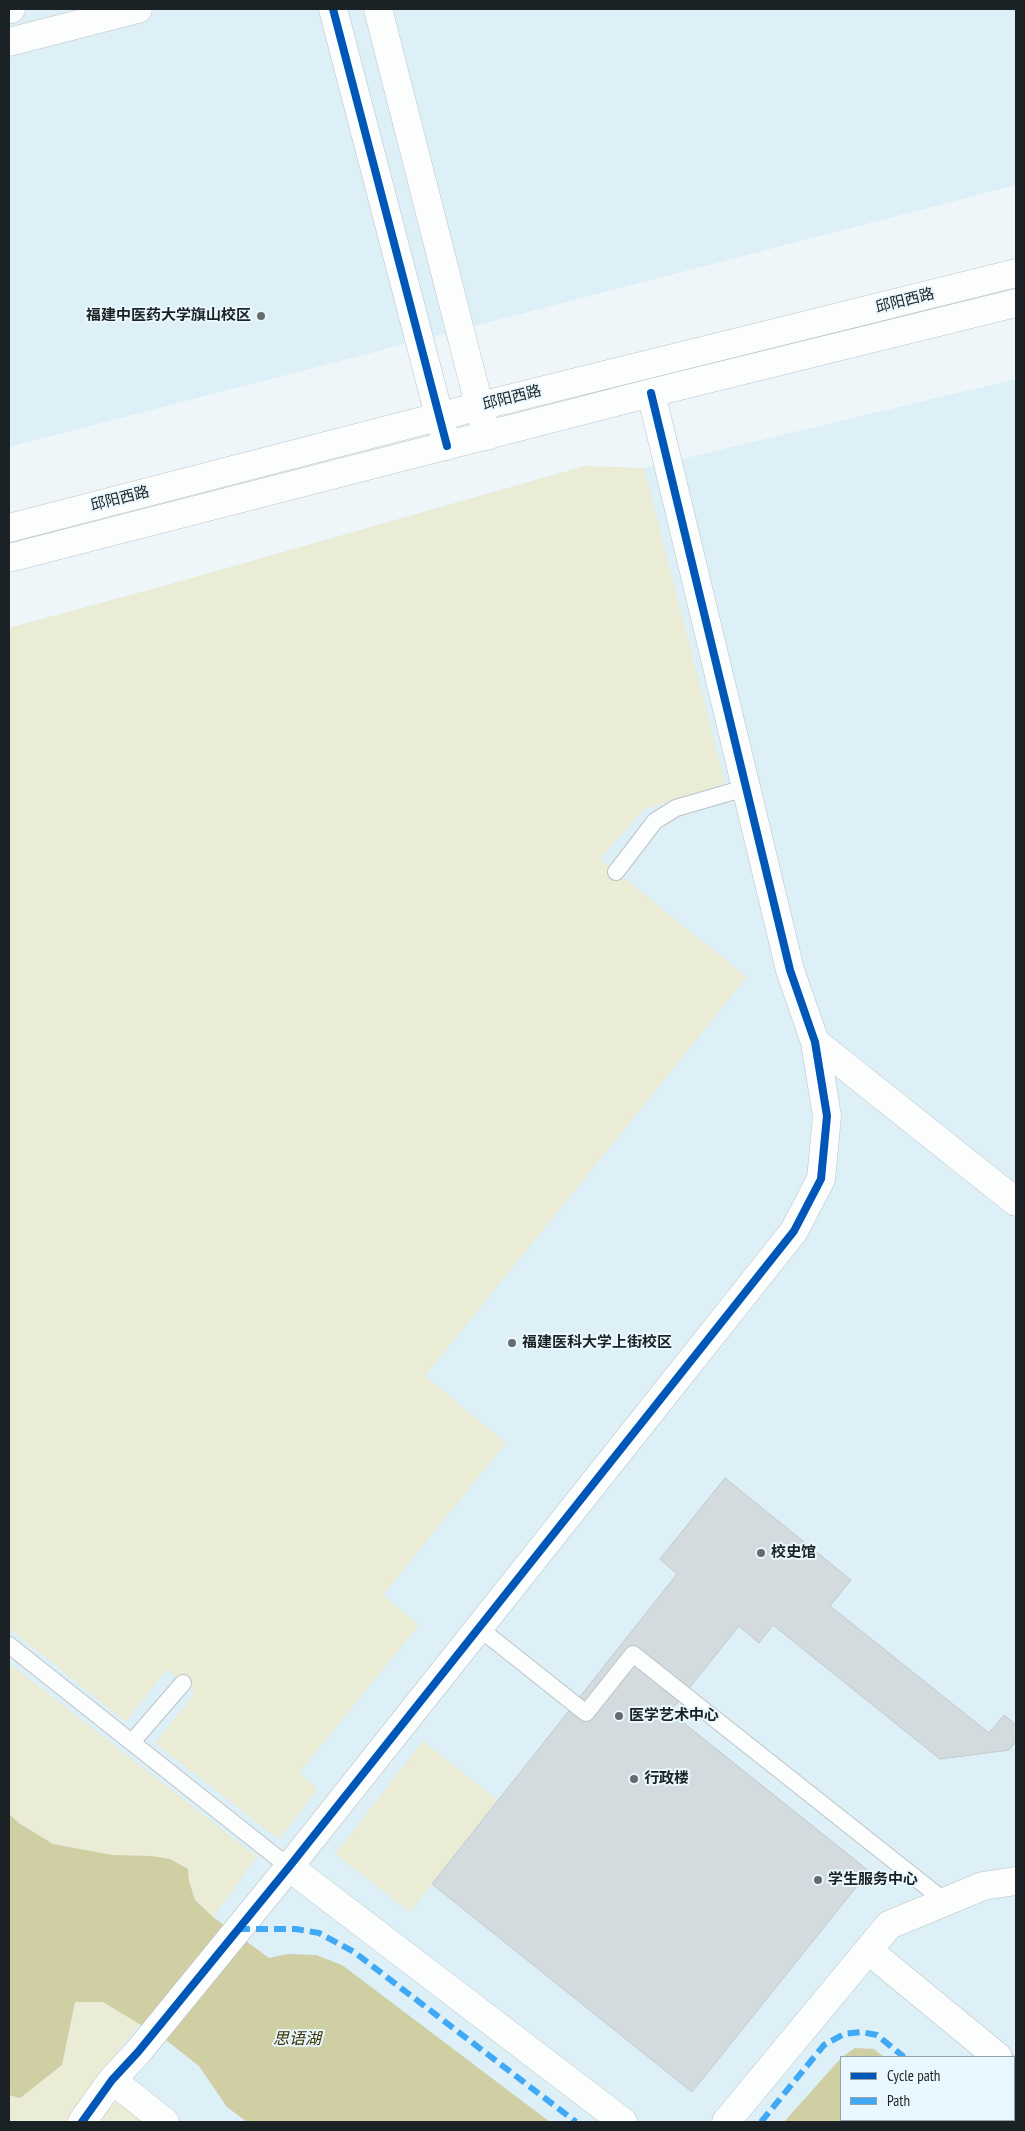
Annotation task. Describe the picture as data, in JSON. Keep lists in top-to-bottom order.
{
  "streets": {
    "street": ["邱阳西路"]
  },
  "water": ["思语湖"],
  "places": [
    "福建中医药大学旗山校区",
    "福建医科大学上街校区",
    "校史馆",
    "医学艺术中心",
    "行政楼",
    "学生服务中心"
  ],
  "legend": ["Cycle path", "Path"]
}
